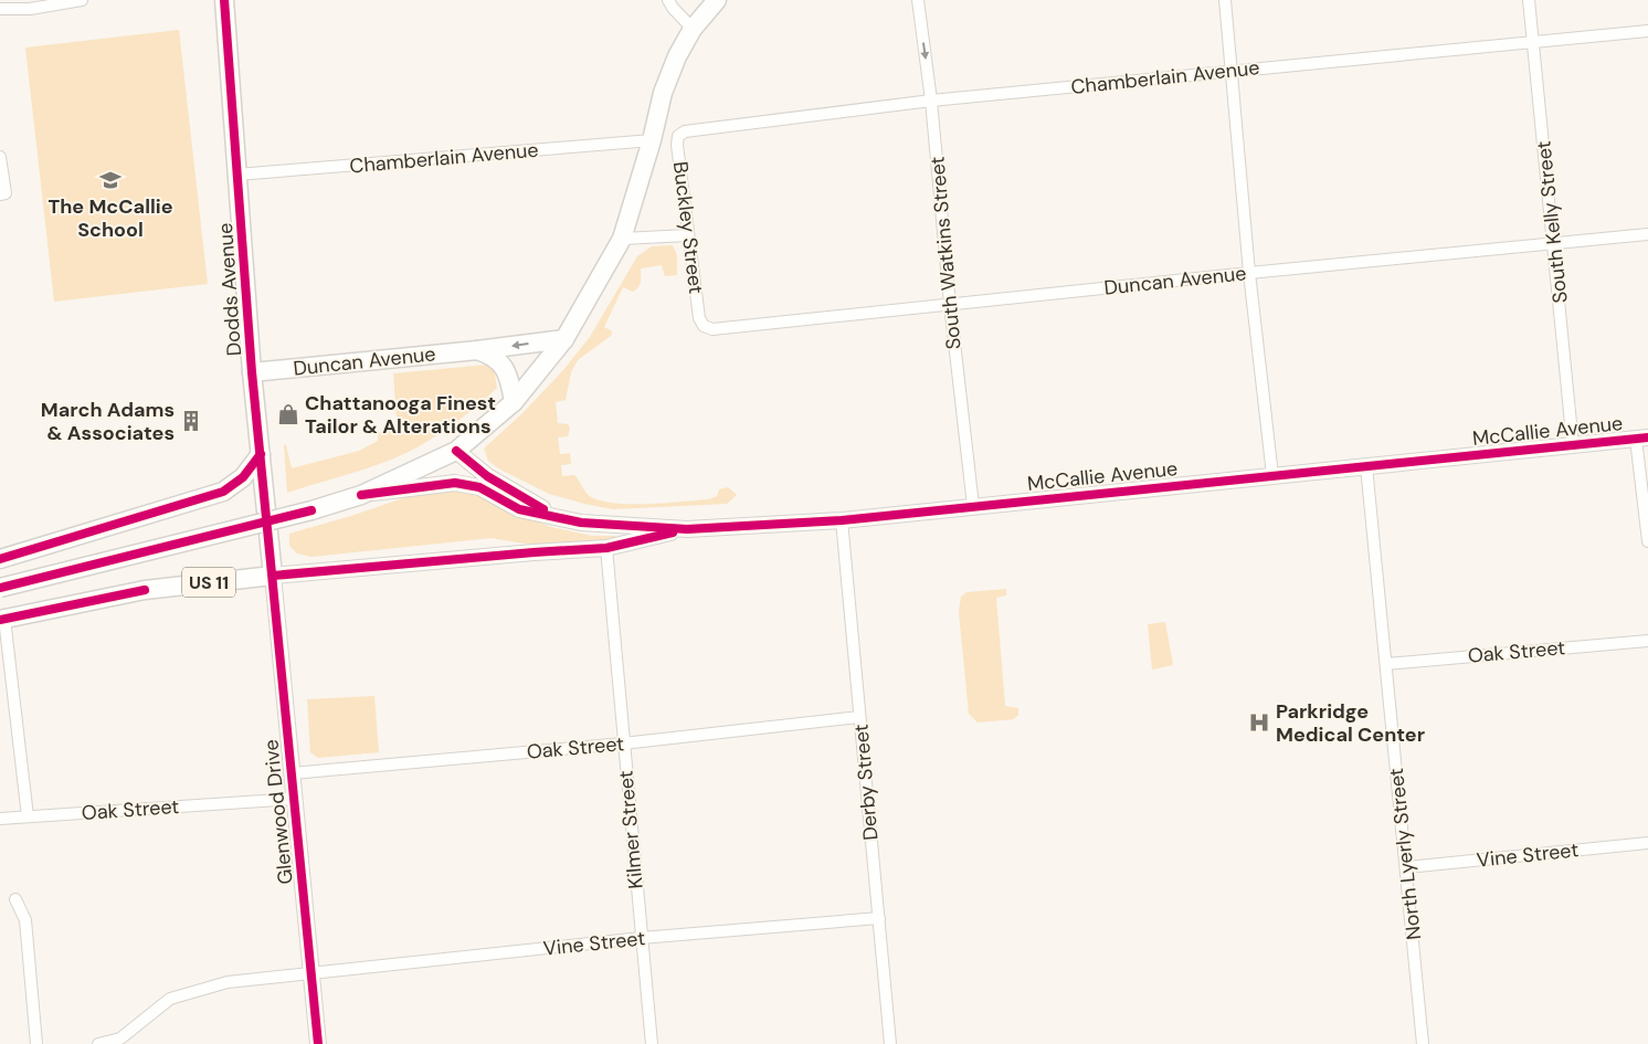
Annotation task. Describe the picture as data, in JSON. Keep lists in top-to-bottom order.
{
  "streets": {
    "main road": [
      "Duncan Avenue",
      "Dodds Avenue",
      "McCallie Avenue",
      "US 11",
      "Glenwood Drive"
    ],
    "street": [
      "Chamberlain Avenue",
      "South Kelly Street",
      "Buckley Street",
      "South Watkins Street",
      "Oak Street",
      "Derby Street",
      "Kilmer Street",
      "North Lyerly Street",
      "Vine Street"
    ]
  },
  "crossings": [
    ["Chamberlain Avenue", "South Kelly Street"],
    ["Chamberlain Avenue", "Buckley Street"],
    ["Chamberlain Avenue", "South Watkins Street"],
    ["Chamberlain Avenue", "Dodds Avenue"],
    ["South Kelly Street", "Duncan Avenue"],
    ["South Kelly Street", "McCallie Avenue"],
    ["Buckley Street", "Duncan Avenue"],
    ["South Watkins Street", "Duncan Avenue"],
    ["South Watkins Street", "McCallie Avenue"],
    ["Duncan Avenue", "Dodds Avenue"],
    ["Dodds Avenue", "US 11"],
    ["Dodds Avenue", "Glenwood Drive"],
    ["McCallie Avenue", "Derby Street"],
    ["McCallie Avenue", "North Lyerly Street"],
    ["US 11", "Glenwood Drive"],
    ["Oak Street", "Derby Street"],
    ["Oak Street", "Glenwood Drive"],
    ["Oak Street", "Kilmer Street"],
    ["Oak Street", "North Lyerly Street"],
    ["Derby Street", "Vine Street"],
    ["Glenwood Drive", "Vine Street"],
    ["Kilmer Street", "Vine Street"],
    ["North Lyerly Street", "Vine Street"]
  ],
  "places": {
    "school or university": ["The McCallie School"],
    "shop": ["Chattanooga Finest Tailor & Alterations"],
    "building": ["March Adams & Associates"],
    "hospital": ["Parkridge Medical Center"]
  }
}
